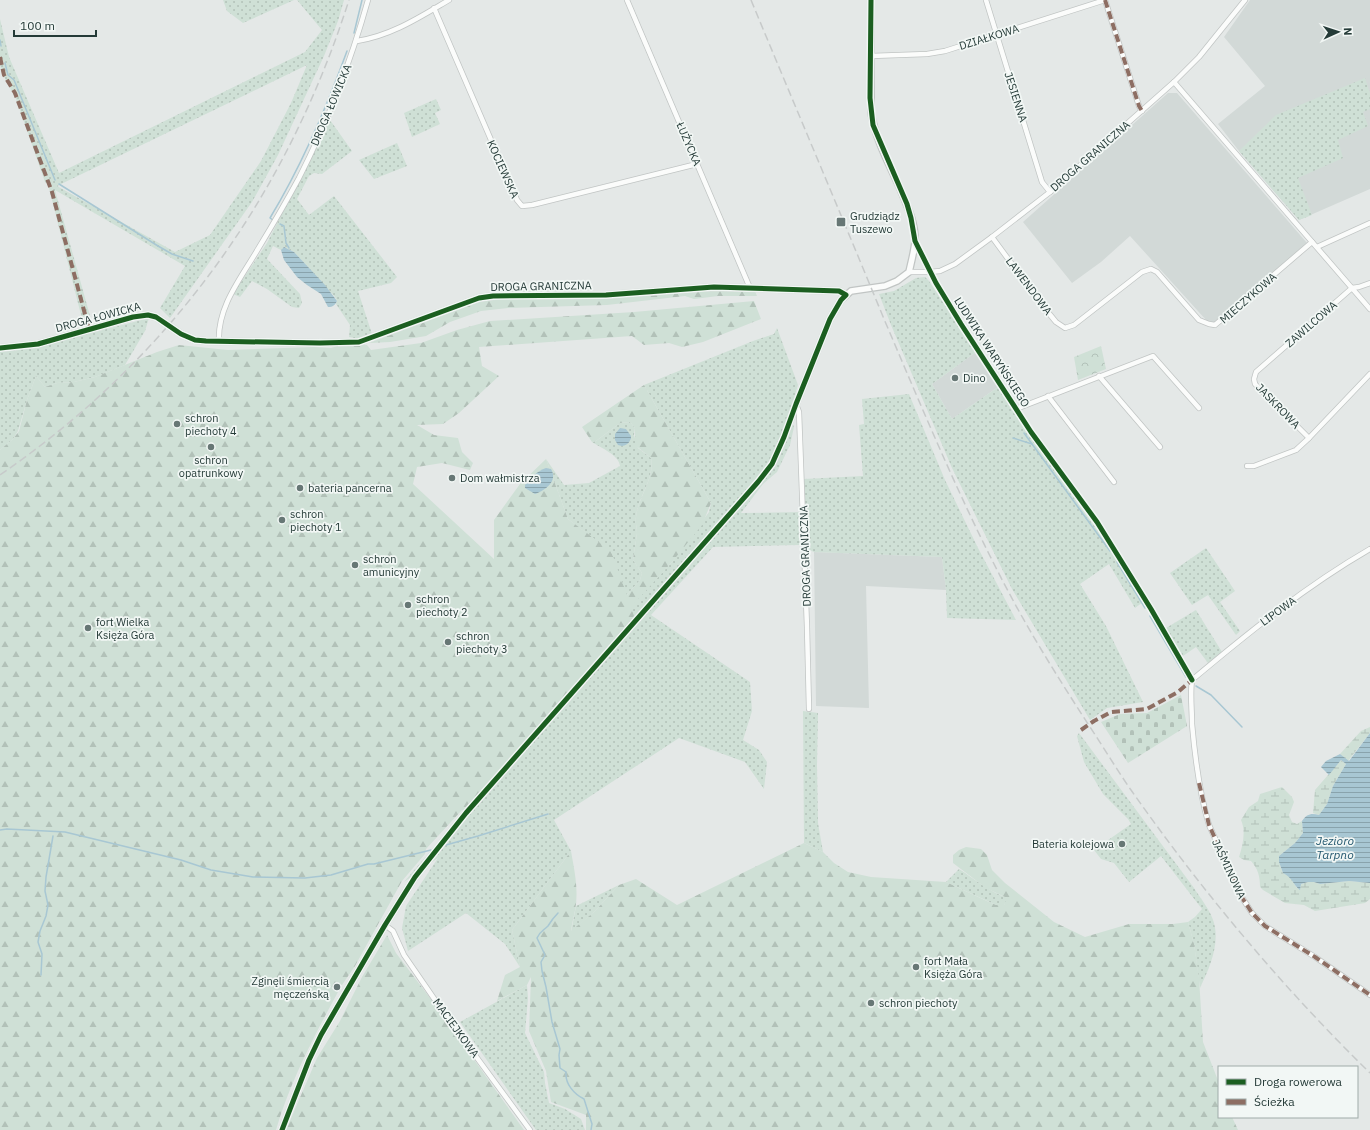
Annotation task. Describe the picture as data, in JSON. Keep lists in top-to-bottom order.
{
  "streets": {
    "street": [
      "DZIAŁKOWA",
      "JESIENNA",
      "DROGA ŁOWICKA",
      "ŁUŻYCKA",
      "DROGA GRANICZNA",
      "KOCIEWSKA",
      "LAWENDOWA",
      "MIECZYKOWA",
      "ZAWILCOWA",
      "LUDWIKA WARYŃSKIEGO",
      "JASKROWA",
      "LIPOWA",
      "JAŚMINOWA",
      "MACIEJKOWA"
    ]
  },
  "crossings": [
    ["DZIAŁKOWA", "JESIENNA"],
    ["DZIAŁKOWA", "LUDWIKA WARYŃSKIEGO"],
    ["JESIENNA", "DROGA GRANICZNA"],
    ["DROGA ŁOWICKA", "DROGA GRANICZNA"],
    ["ŁUŻYCKA", "DROGA GRANICZNA"],
    ["ŁUŻYCKA", "KOCIEWSKA"],
    ["DROGA GRANICZNA", "LAWENDOWA"],
    ["DROGA GRANICZNA", "LUDWIKA WARYŃSKIEGO"],
    ["LAWENDOWA", "MIECZYKOWA"],
    ["ZAWILCOWA", "JASKROWA"],
    ["LUDWIKA WARYŃSKIEGO", "LIPOWA"],
    ["LUDWIKA WARYŃSKIEGO", "JAŚMINOWA"],
    ["LIPOWA", "JAŚMINOWA"]
  ],
  "water": ["Jezioro Tarpno"],
  "places": {
    "transit": ["Grudziądz Tuszewo"],
    "other": [
      "Dino",
      "schron piechoty 4",
      "schron opatrunkowy",
      "Dom wałmistrza",
      "bateria pancerna",
      "schron piechoty 1",
      "schron amunicyjny",
      "schron piechoty 2",
      "fort Wielka Księża Góra",
      "schron piechoty 3",
      "Bateria kolejowa",
      "fort Mała Księża Góra",
      "Zginęli śmiercią męczeńską",
      "schron piechoty"
    ]
  },
  "legend": ["Droga rowerowa", "Ścieżka"],
  "scale_bar": "100 m",
  "north": "right"
}
